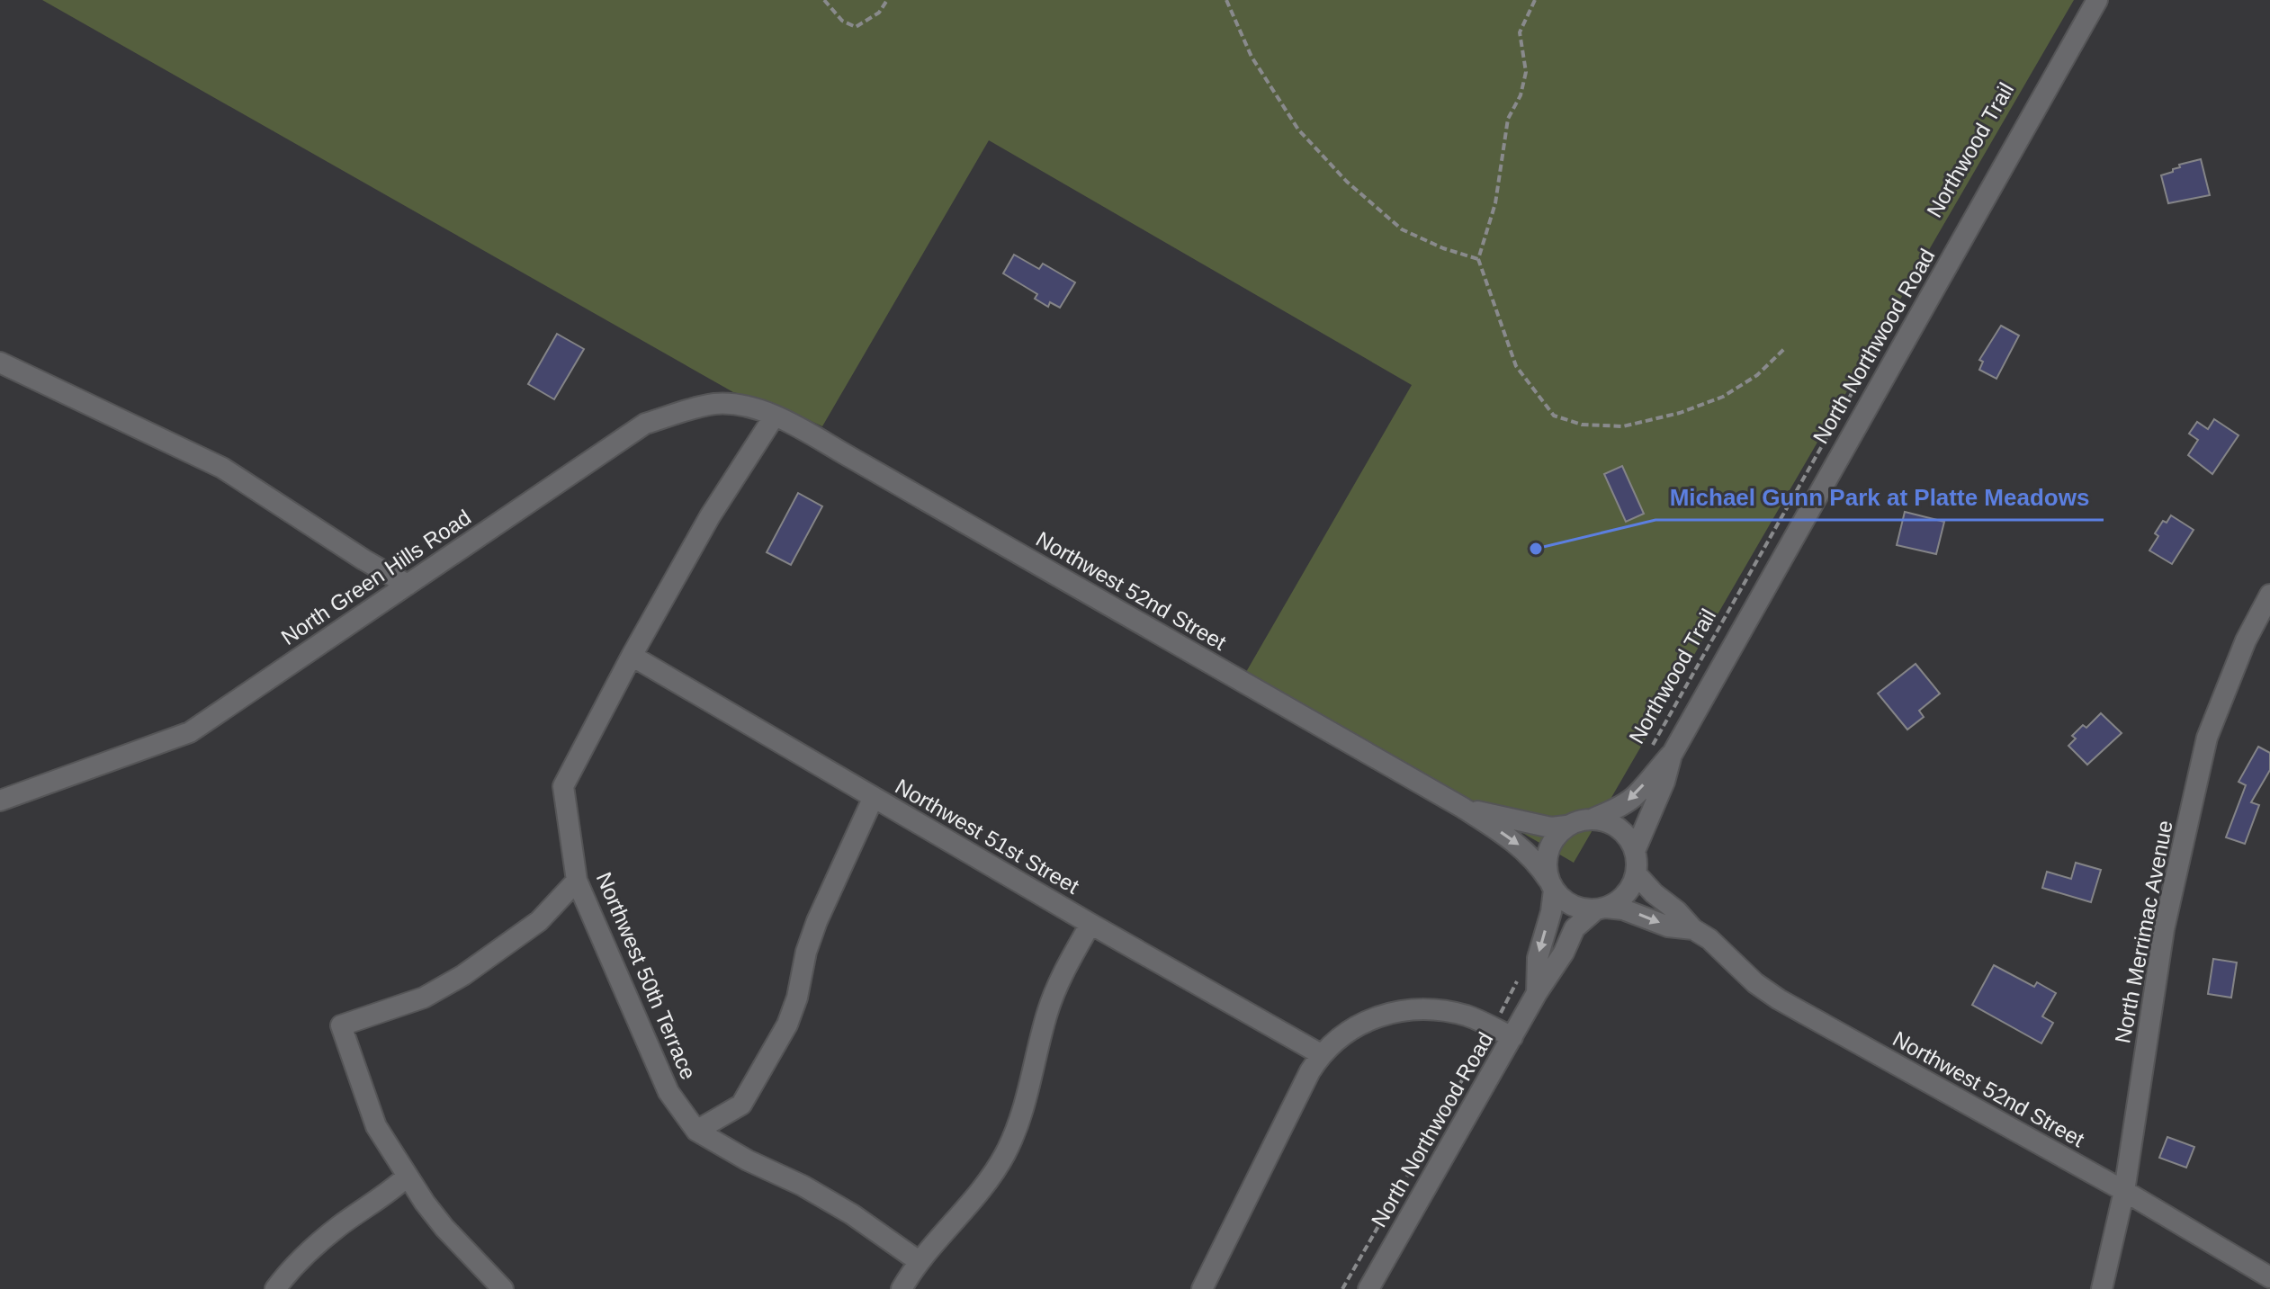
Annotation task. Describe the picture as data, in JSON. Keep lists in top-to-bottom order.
{
  "streets": {
    "street": [
      "North Northwood Road",
      "North Green Hills Road",
      "Northwest 52nd Street",
      "Northwest 51st Street",
      "North Merrimac Avenue",
      "Northwest 50th Terrace"
    ],
    "path": ["Northwood Trail"]
  },
  "crossings": [
    ["North Northwood Road", "Northwest 52nd Street"],
    ["North Green Hills Road", "Northwest 52nd Street"],
    ["North Green Hills Road", "Northwest 50th Terrace"],
    ["Northwest 52nd Street", "North Merrimac Avenue"],
    ["Northwest 52nd Street", "Northwest 50th Terrace"],
    ["Northwest 51st Street", "Northwest 50th Terrace"]
  ],
  "places": ["Michael Gunn Park at Platte Meadows"]
}
